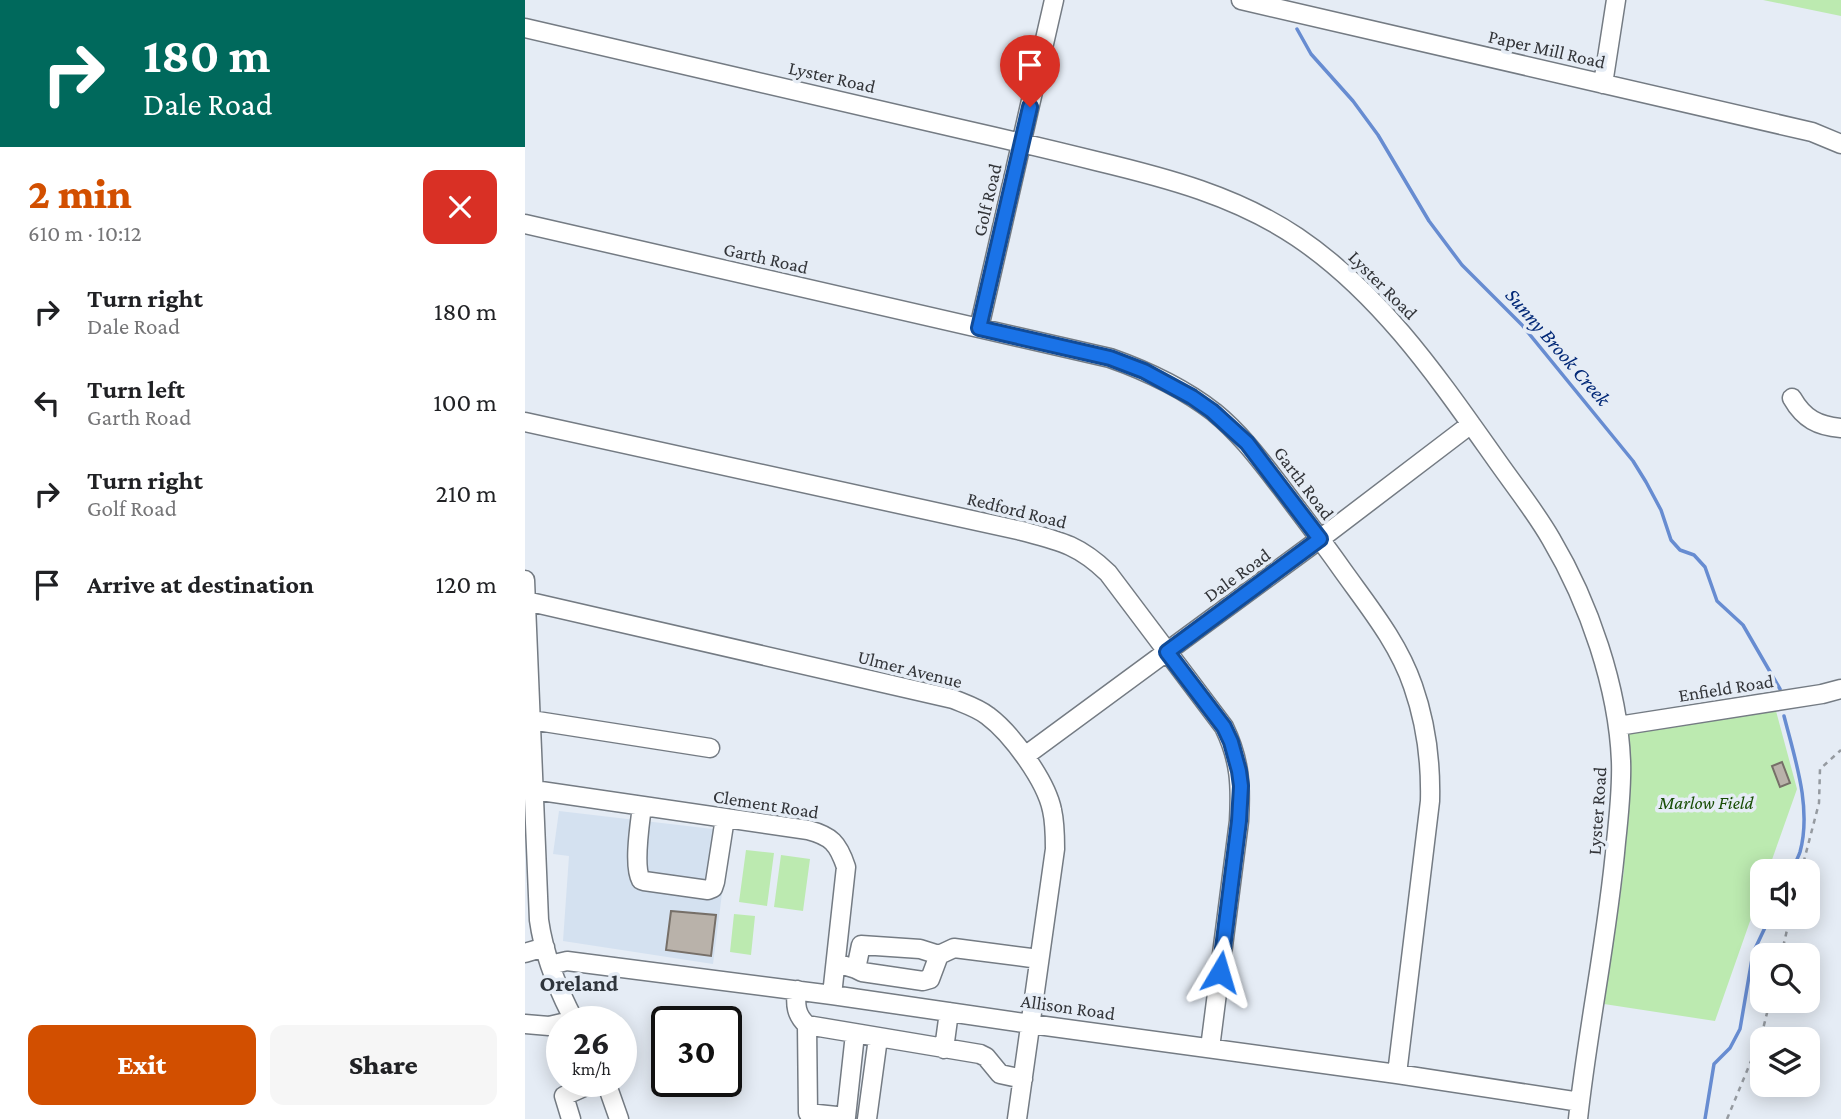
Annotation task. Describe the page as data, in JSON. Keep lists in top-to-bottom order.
{
  "streets": {
    "street": [
      "Paper Mill Road",
      "Lyster Road",
      "Golf Road",
      "Garth Road",
      "Redford Road",
      "Dale Road",
      "Ulmer Avenue",
      "Enfield Road",
      "Clement Road",
      "Allison Road"
    ]
  },
  "crossings": [
    ["Lyster Road", "Golf Road"],
    ["Lyster Road", "Dale Road"],
    ["Lyster Road", "Enfield Road"],
    ["Lyster Road", "Allison Road"],
    ["Golf Road", "Garth Road"],
    ["Garth Road", "Dale Road"],
    ["Garth Road", "Allison Road"],
    ["Redford Road", "Dale Road"],
    ["Redford Road", "Allison Road"],
    ["Dale Road", "Ulmer Avenue"],
    ["Ulmer Avenue", "Allison Road"],
    ["Clement Road", "Allison Road"]
  ],
  "districts": ["Oreland"],
  "water": ["Sunny Brook Creek"],
  "parks": ["Marlow Field"],
  "page": {
    "turn": ["180 m", "Dale Road"],
    "heading": ["2 min", "610 m · 10:12"],
    "list": [
      {
        "name": "Turn right",
        "note": "Dale Road",
        "value": "180 m"
      },
      {
        "name": "Turn left",
        "note": "Garth Road",
        "value": "100 m"
      },
      {
        "name": "Turn right",
        "note": "Golf Road",
        "value": "210 m"
      },
      {
        "name": "Arrive at destination",
        "value": "120 m"
      }
    ],
    "speed": "26 km/h",
    "limit": "30",
    "buttons": ["Exit", "Share"]
  }
}
